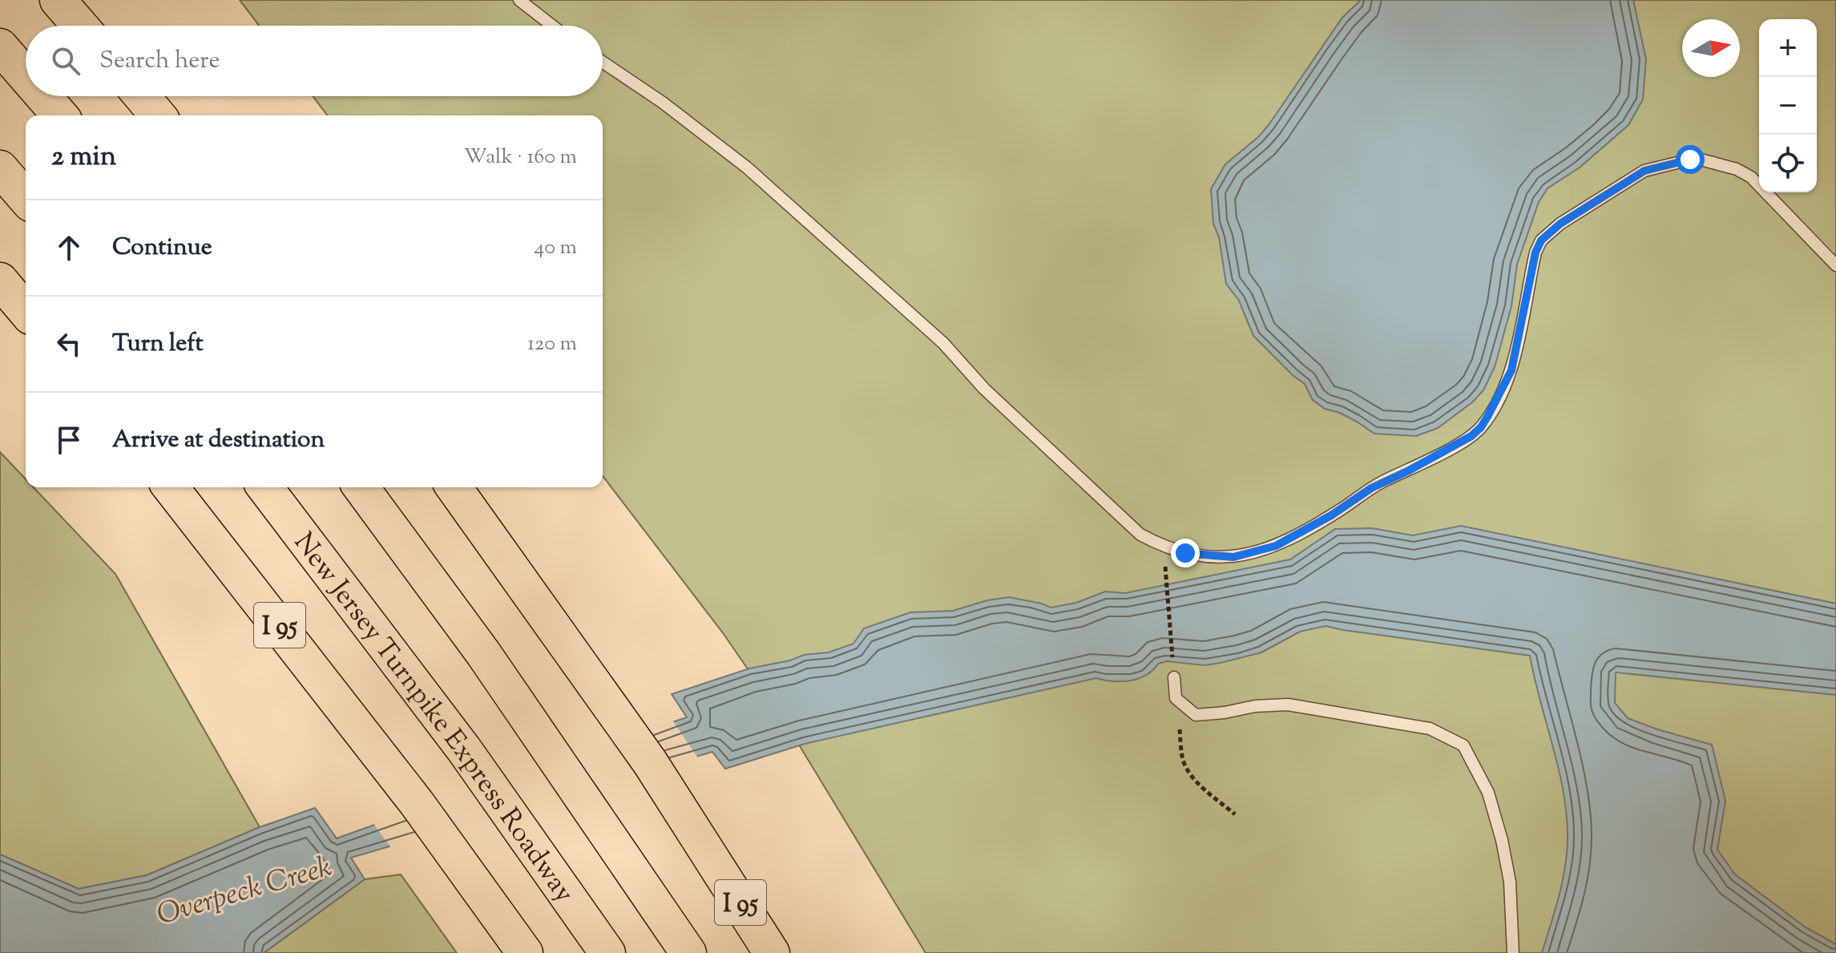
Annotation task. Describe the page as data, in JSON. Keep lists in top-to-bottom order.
{
  "streets": {
    "highway": ["I 95", "New Jersey Turnpike Express Roadway"]
  },
  "water": ["Overpeck Creek"],
  "north": "right",
  "page": {
    "map_buttons": ["+", "−"],
    "search": "Search here",
    "heading": ["2 min", "Walk · 160 m"],
    "list": [
      ["Continue", "40 m"],
      ["Turn left", "120 m"],
      "Arrive at destination"
    ]
  }
}
